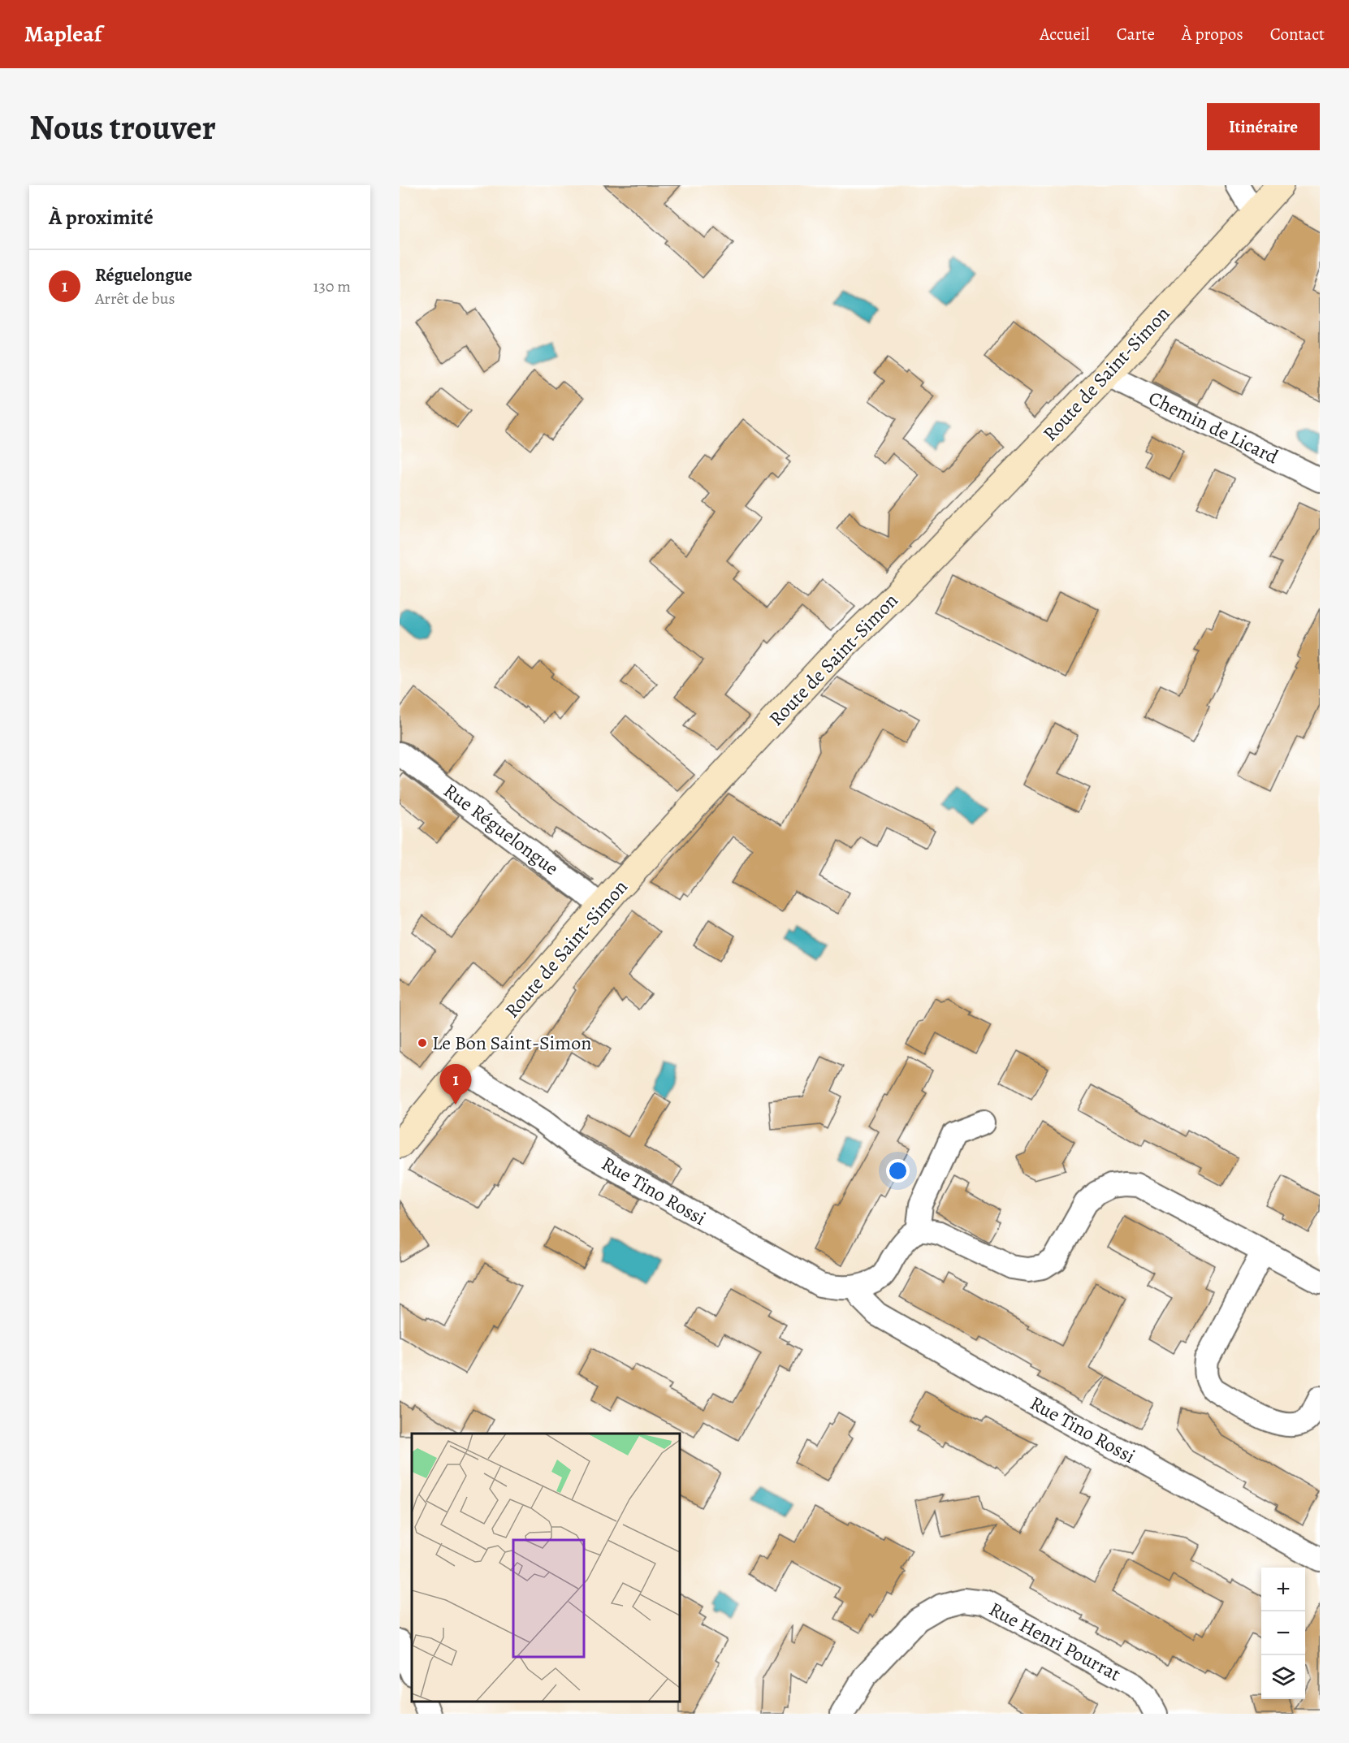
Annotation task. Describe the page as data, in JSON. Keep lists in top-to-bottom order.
{
  "streets": {
    "main road": ["Route de Saint-Simon"],
    "street": [
      "Chemin de Licard",
      "Rue Réguelongue",
      "Rue Tino Rossi",
      "Rue Henri Pourrat"
    ]
  },
  "crossings": [
    ["Route de Saint-Simon", "Chemin de Licard"],
    ["Route de Saint-Simon", "Rue Réguelongue"],
    ["Route de Saint-Simon", "Rue Tino Rossi"]
  ],
  "places": ["Le Bon Saint-Simon"],
  "page": {
    "header": "Mapleaf",
    "nav": [
      "Accueil",
      "Carte",
      "À propos",
      "Contact"
    ],
    "buttons": "Itinéraire",
    "title": "Nous trouver",
    "heading": "À proximité",
    "list": [
      {
        "mark": "1",
        "name": "Réguelongue",
        "note": "Arrêt de bus",
        "value": "130 m"
      }
    ],
    "pins": "1",
    "map_buttons": ["+", "−"]
  }
}
